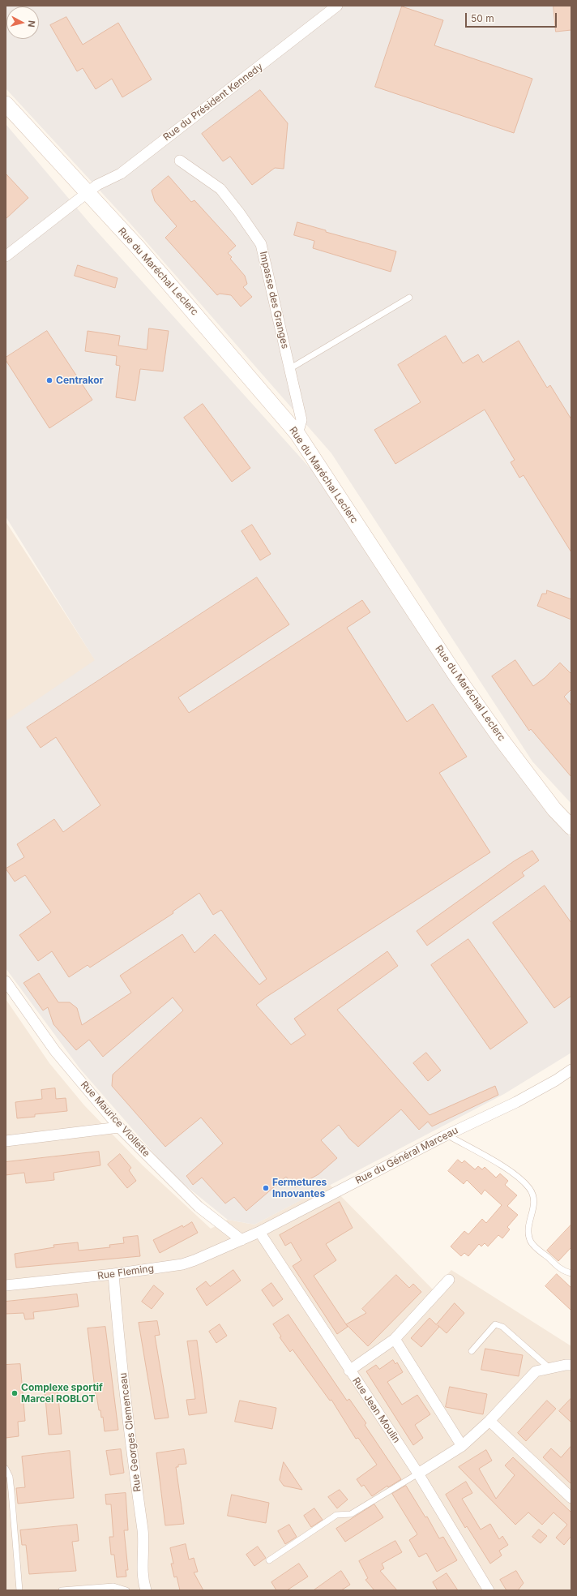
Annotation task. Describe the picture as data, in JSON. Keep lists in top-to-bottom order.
{
  "streets": {
    "main road": ["Rue du Maréchal Leclerc"],
    "street": [
      "Rue du Président Kennedy",
      "Impasse des Granges",
      "Rue Maurice Viollette",
      "Rue du Général Marceau",
      "Rue Fleming",
      "Rue Jean Moulin",
      "Rue Georges Clemenceau"
    ]
  },
  "crossings": [
    ["Rue du Président Kennedy", "Rue du Maréchal Leclerc"],
    ["Rue du Maréchal Leclerc", "Impasse des Granges"],
    ["Rue Maurice Viollette", "Rue du Général Marceau"],
    ["Rue Maurice Viollette", "Rue Fleming"],
    ["Rue du Général Marceau", "Rue Fleming"],
    ["Rue du Général Marceau", "Rue Jean Moulin"],
    ["Rue Fleming", "Rue Georges Clemenceau"]
  ],
  "places": ["Centrakor", "Fermetures Innovantes", "Complexe sportif Marcel ROBLOT"],
  "scale_bar": "50 m",
  "north": "right"
}
